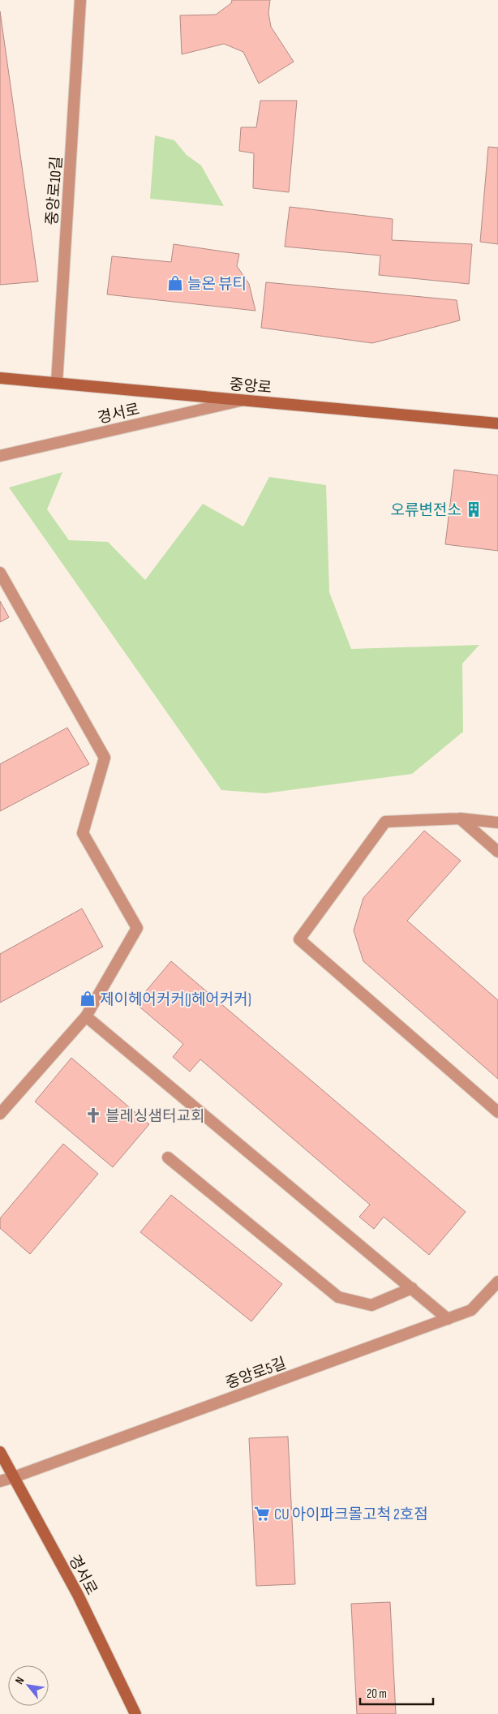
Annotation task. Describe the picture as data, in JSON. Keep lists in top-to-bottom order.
{
  "streets": {
    "main road": ["중앙로", "경서로"],
    "street": ["중앙로10길", "중앙로5길"]
  },
  "crossings": [
    ["중앙로10길", "중앙로"],
    ["중앙로", "경서로"],
    ["경서로", "중앙로5길"]
  ],
  "places": {
    "shop": ["늘온 뷰티", "제이헤어커커(J헤어커커)"],
    "building": ["오류변전소"],
    "church": ["블레싱샘터교회"],
    "supermarket": ["CU 아이파크몰고척 2호점"]
  },
  "scale_bar": "20 m",
  "north": "top left"
}
